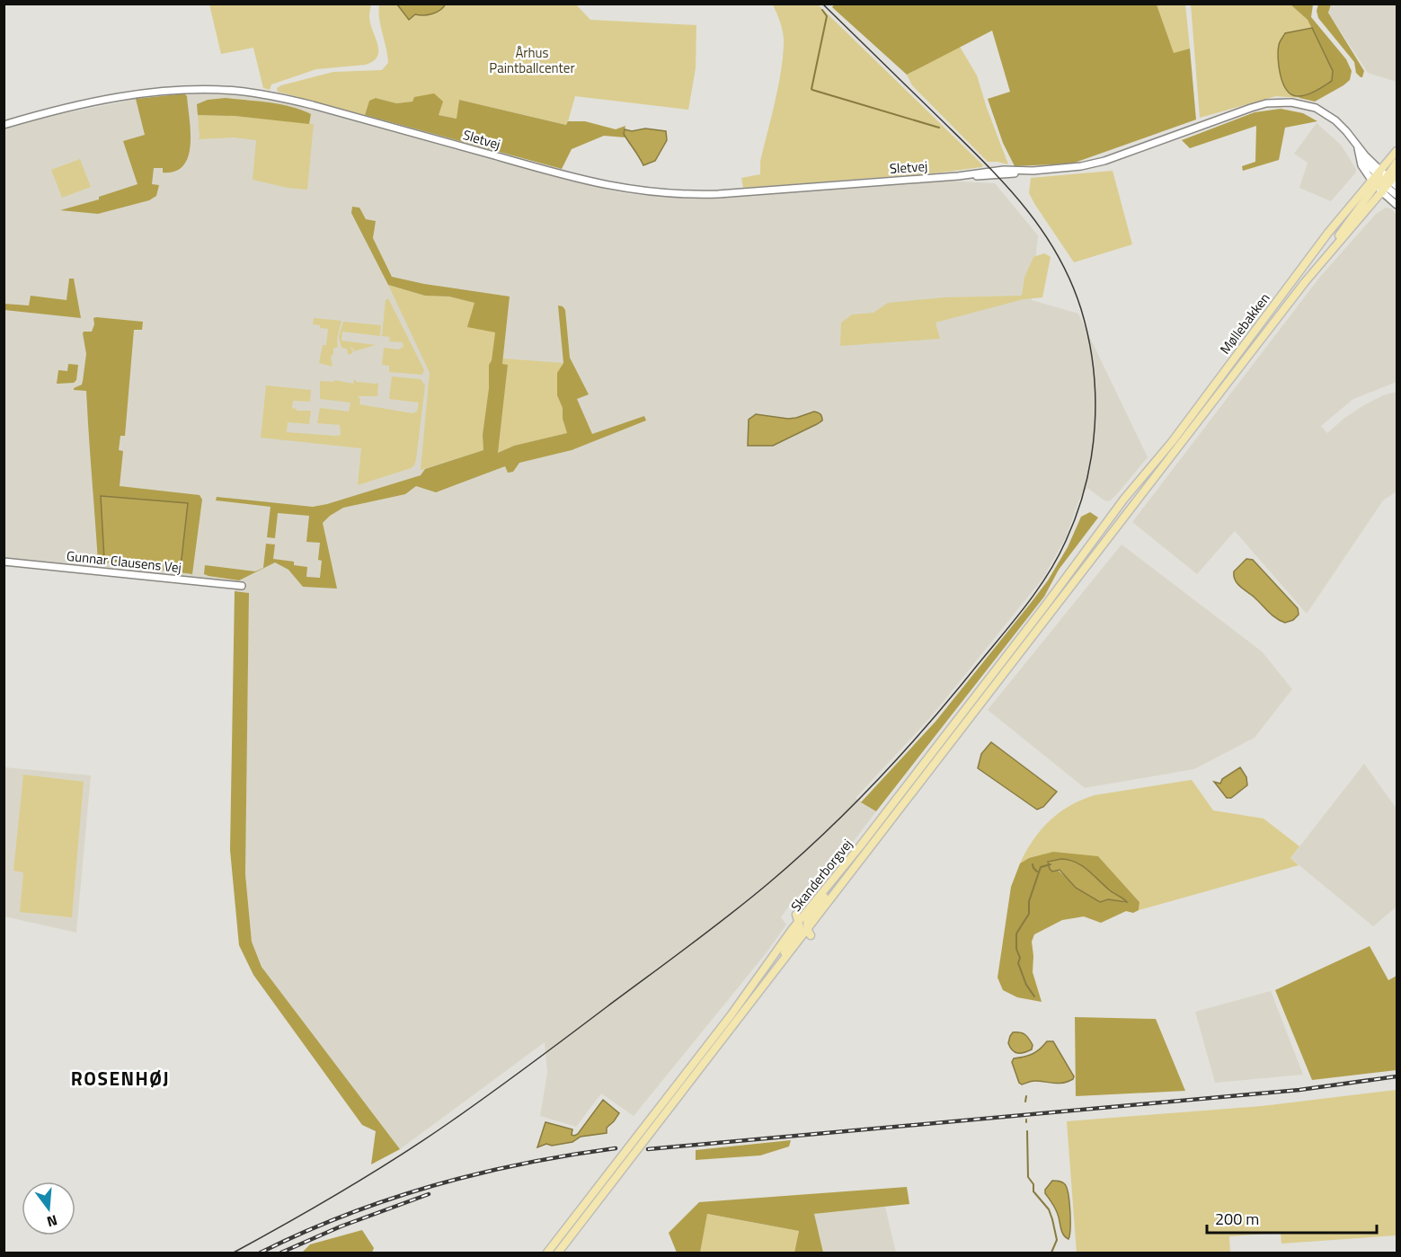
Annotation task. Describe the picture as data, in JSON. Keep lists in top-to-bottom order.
{
  "streets": {
    "main road": ["Møllebakken", "Skanderborgvej"],
    "street": ["Sletvej", "Gunnar Clausens Vej"]
  },
  "crossings": [
    ["Sletvej", "Møllebakken"],
    ["Møllebakken", "Skanderborgvej"]
  ],
  "districts": ["ROSENHØJ"],
  "parks": ["Århus Paintballcenter"],
  "scale_bar": "200 m",
  "north": "bottom"
}
